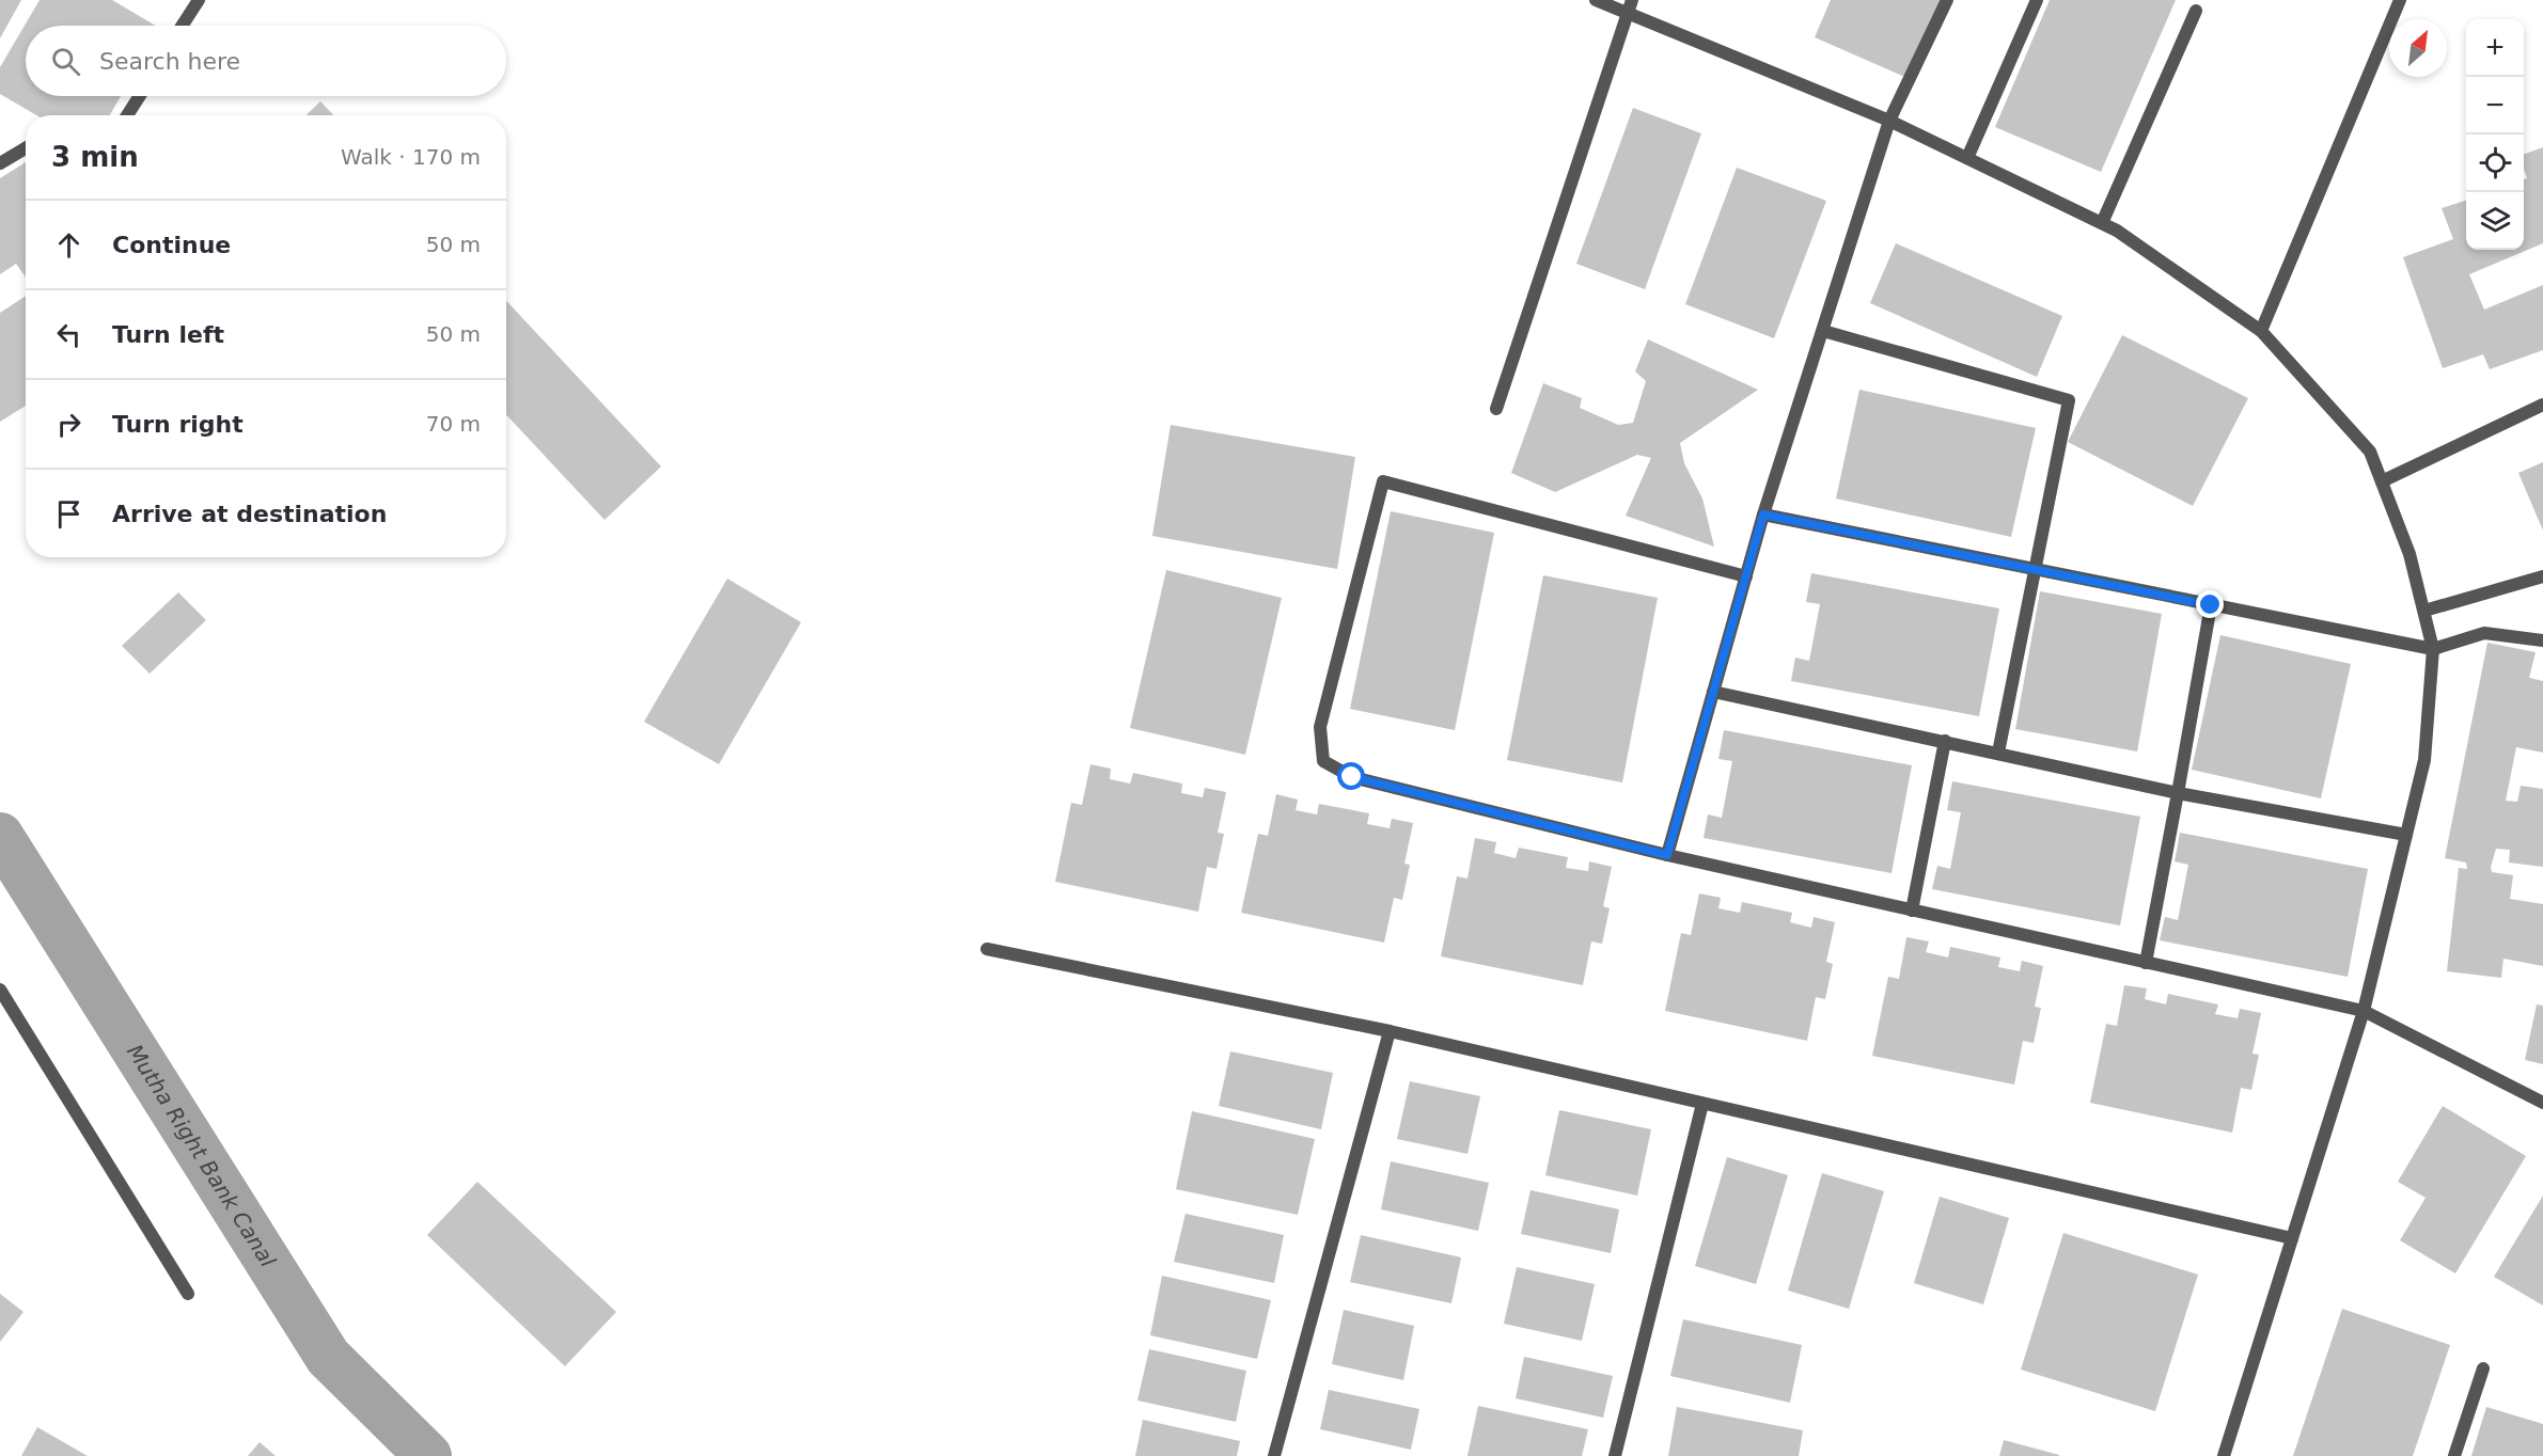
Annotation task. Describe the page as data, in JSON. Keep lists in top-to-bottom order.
{
  "water": ["Mutha Right Bank Canal"],
  "north": "top right",
  "page": {
    "map_buttons": ["+", "−"],
    "search": "Search here",
    "heading": ["3 min", "Walk · 170 m"],
    "list": [
      ["Continue", "50 m"],
      ["Turn left", "50 m"],
      ["Turn right", "70 m"],
      "Arrive at destination"
    ]
  }
}
